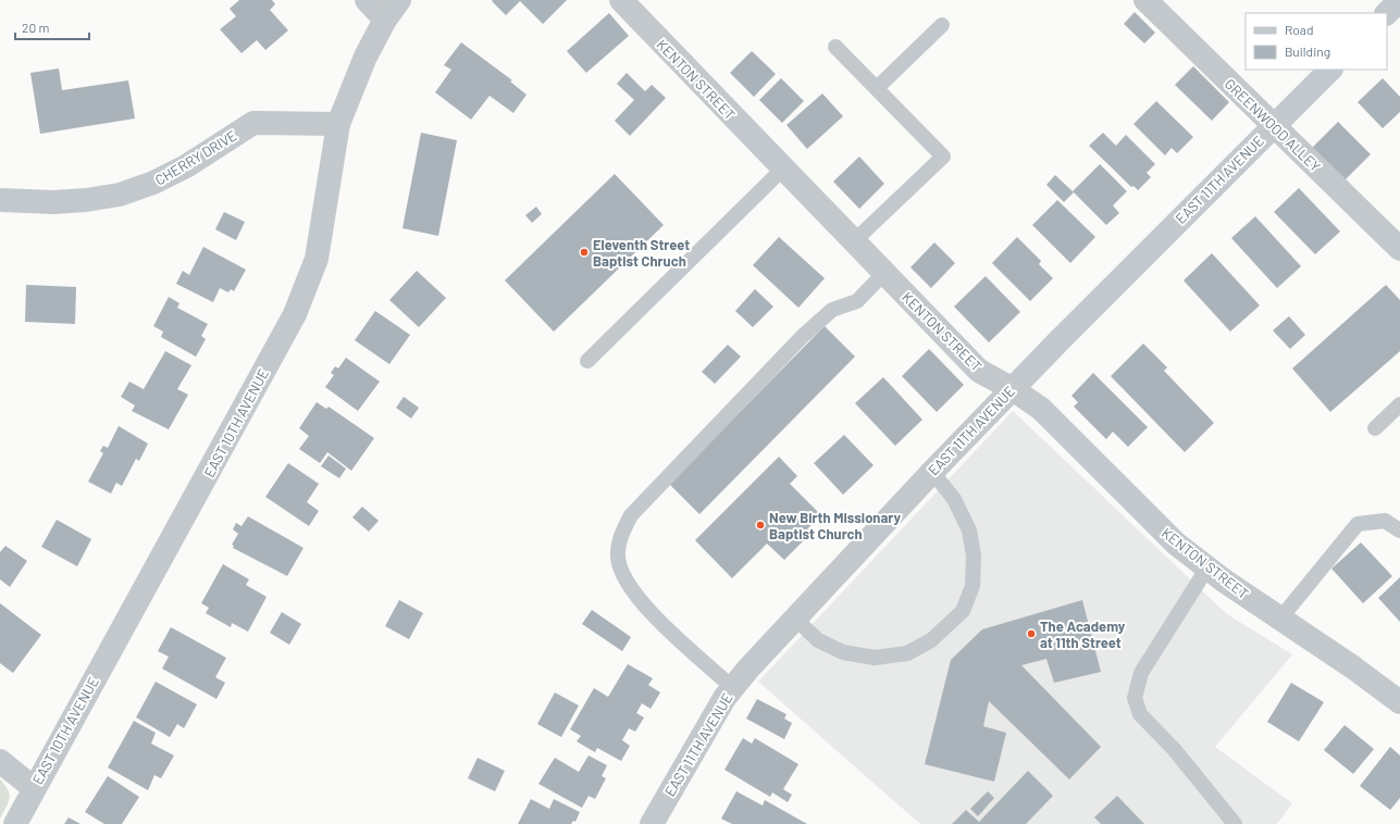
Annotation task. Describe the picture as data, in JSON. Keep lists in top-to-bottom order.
{
  "streets": {
    "street": [
      "KENTON STREET",
      "GREENWOOD ALLEY",
      "CHERRY DRIVE",
      "EAST 11TH AVENUE",
      "EAST 10TH AVENUE"
    ]
  },
  "crossings": [
    ["KENTON STREET", "EAST 11TH AVENUE"],
    ["GREENWOOD ALLEY", "EAST 11TH AVENUE"],
    ["CHERRY DRIVE", "EAST 10TH AVENUE"]
  ],
  "places": ["Eleventh Street Baptist Chruch", "New Birth Missionary Baptist Church", "The Academy at 11th Street"],
  "legend": ["Road", "Building"],
  "scale_bar": "20 m"
}
